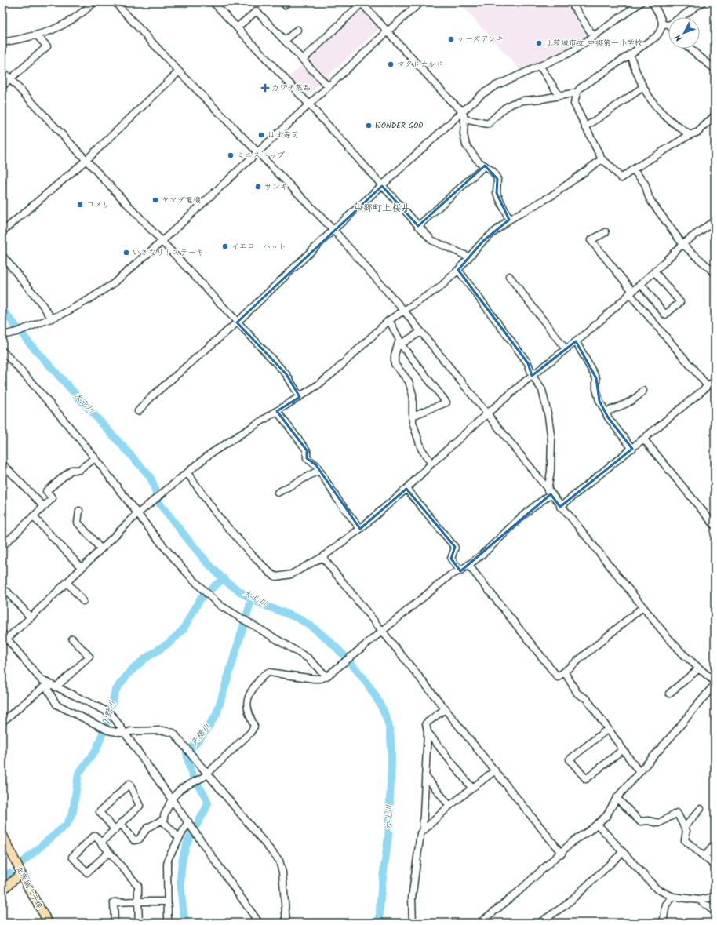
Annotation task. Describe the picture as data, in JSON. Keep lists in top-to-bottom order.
{
  "streets": {
    "main road": ["北茨城大子線"]
  },
  "districts": ["中郷町上桜井"],
  "water": ["大北川", "下野川", "天橋川"],
  "places": {
    "other": [
      "ケーズデンキ",
      "北茨城市立 中郷第一小学校",
      "マクドナルド",
      "WONDER GOO",
      "はま寿司",
      "ミニストップ",
      "サンキ",
      "ヤマダ電機",
      "コメリ",
      "イエローハット",
      "いきなり！ステーキ"
    ],
    "health": ["カワチ薬品"]
  },
  "north": "bottom left"
}
